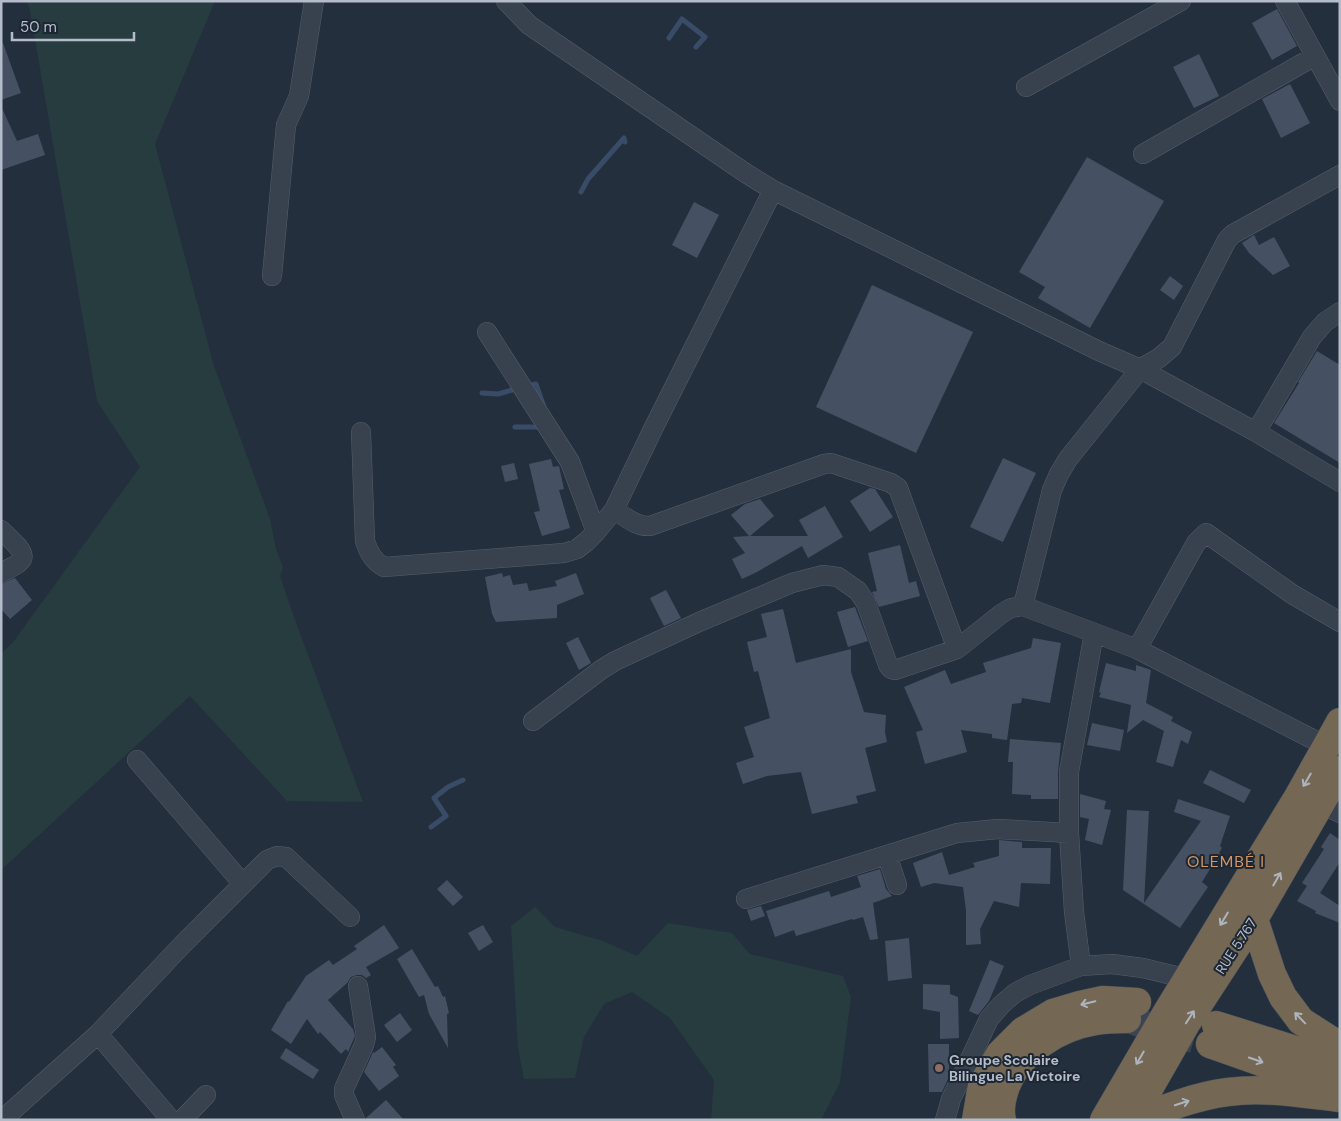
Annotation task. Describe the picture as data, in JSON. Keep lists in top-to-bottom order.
{
  "streets": {
    "highway": ["RUE 5.767"]
  },
  "districts": ["OLEMBÉ I"],
  "places": ["Groupe Scolaire Bilingue La Victoire"],
  "scale_bar": "50 m"
}
